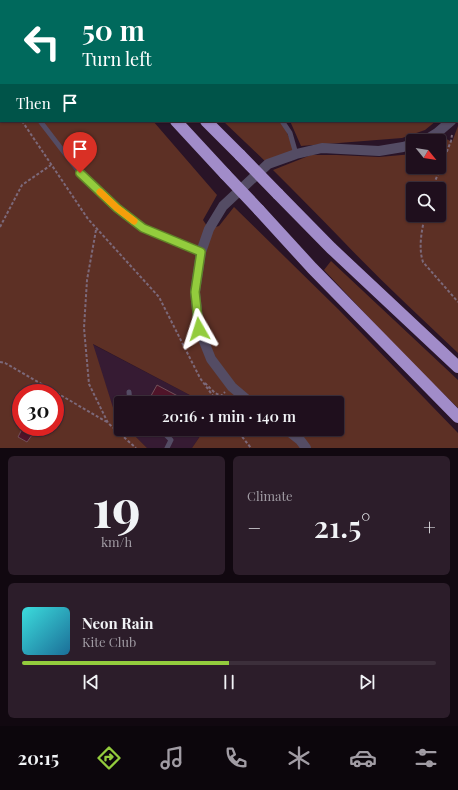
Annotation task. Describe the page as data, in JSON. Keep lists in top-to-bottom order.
{
  "north": "bottom right",
  "page": {
    "turn": ["50 m", "Turn left"],
    "then": "Then",
    "limit": "30",
    "trip": "20:16 · 1 min · 140 m",
    "tile": [
      ["19", "km/h"],
      "Climate"
    ],
    "heat": ["−", "21.5°", "+"],
    "song": ["Neon Rain", "Kite Club"],
    "tabs": "20:15"
  }
}
